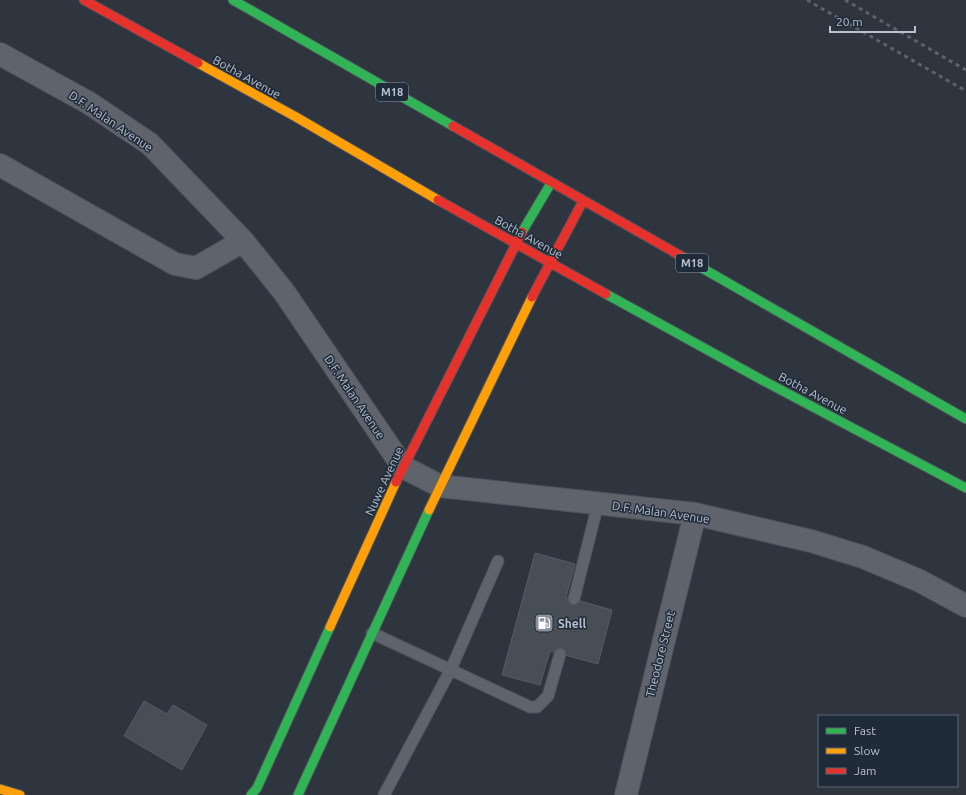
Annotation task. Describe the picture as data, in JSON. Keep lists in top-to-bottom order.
{
  "streets": {
    "main road": ["Botha Avenue", "M18", "Nuwe Avenue"],
    "street": ["D.F. Malan Avenue", "Theodore Street"]
  },
  "crossings": [
    ["Botha Avenue", "Nuwe Avenue"],
    ["M18", "Nuwe Avenue"],
    ["D.F. Malan Avenue", "Nuwe Avenue"],
    ["D.F. Malan Avenue", "Theodore Street"]
  ],
  "places": {
    "fuel station": ["Shell"]
  },
  "legend": ["Fast", "Slow", "Jam"],
  "scale_bar": "20 m"
}
